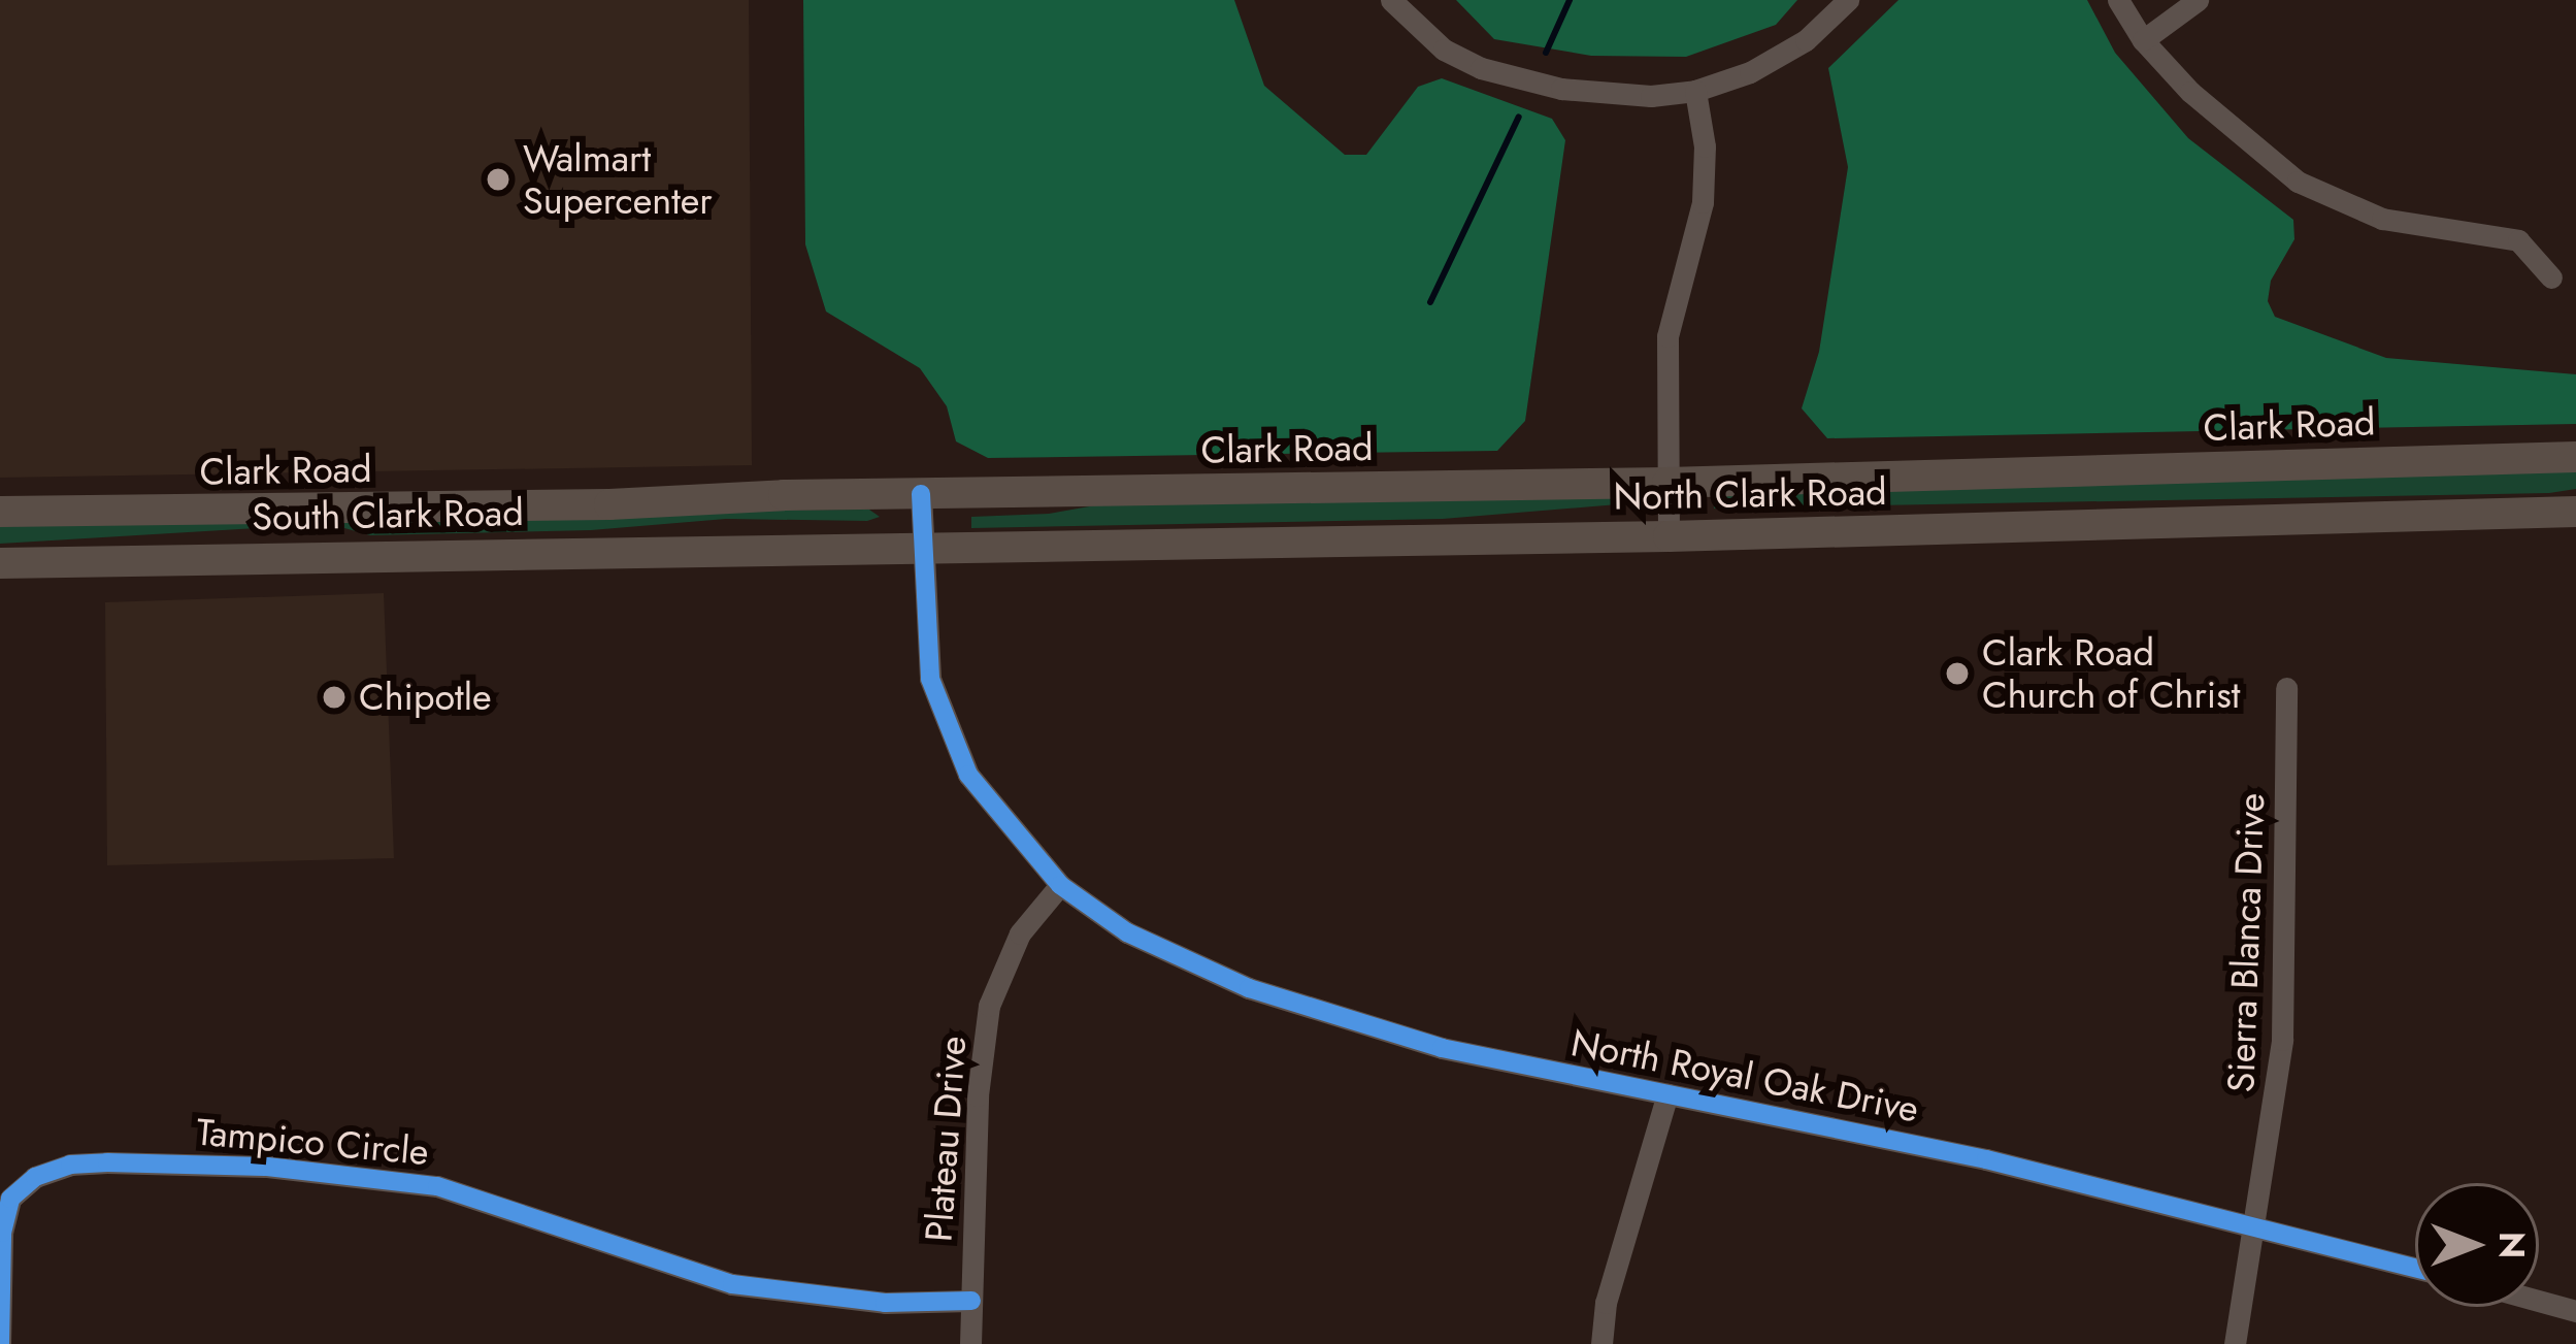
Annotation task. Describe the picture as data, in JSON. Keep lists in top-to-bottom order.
{
  "streets": {
    "main road": ["Clark Road", "North Clark Road", "South Clark Road"],
    "street": [
      "Sierra Blanca Drive",
      "North Royal Oak Drive",
      "Plateau Drive",
      "Tampico Circle"
    ]
  },
  "crossings": [
    ["Clark Road", "North Royal Oak Drive"],
    ["North Clark Road", "South Clark Road"],
    ["North Clark Road", "North Royal Oak Drive"],
    ["South Clark Road", "North Royal Oak Drive"],
    ["Sierra Blanca Drive", "North Royal Oak Drive"],
    ["North Royal Oak Drive", "Plateau Drive"],
    ["Plateau Drive", "Tampico Circle"]
  ],
  "places": ["Walmart Supercenter", "Clark Road Church of Christ", "Chipotle"],
  "north": "right"
}
